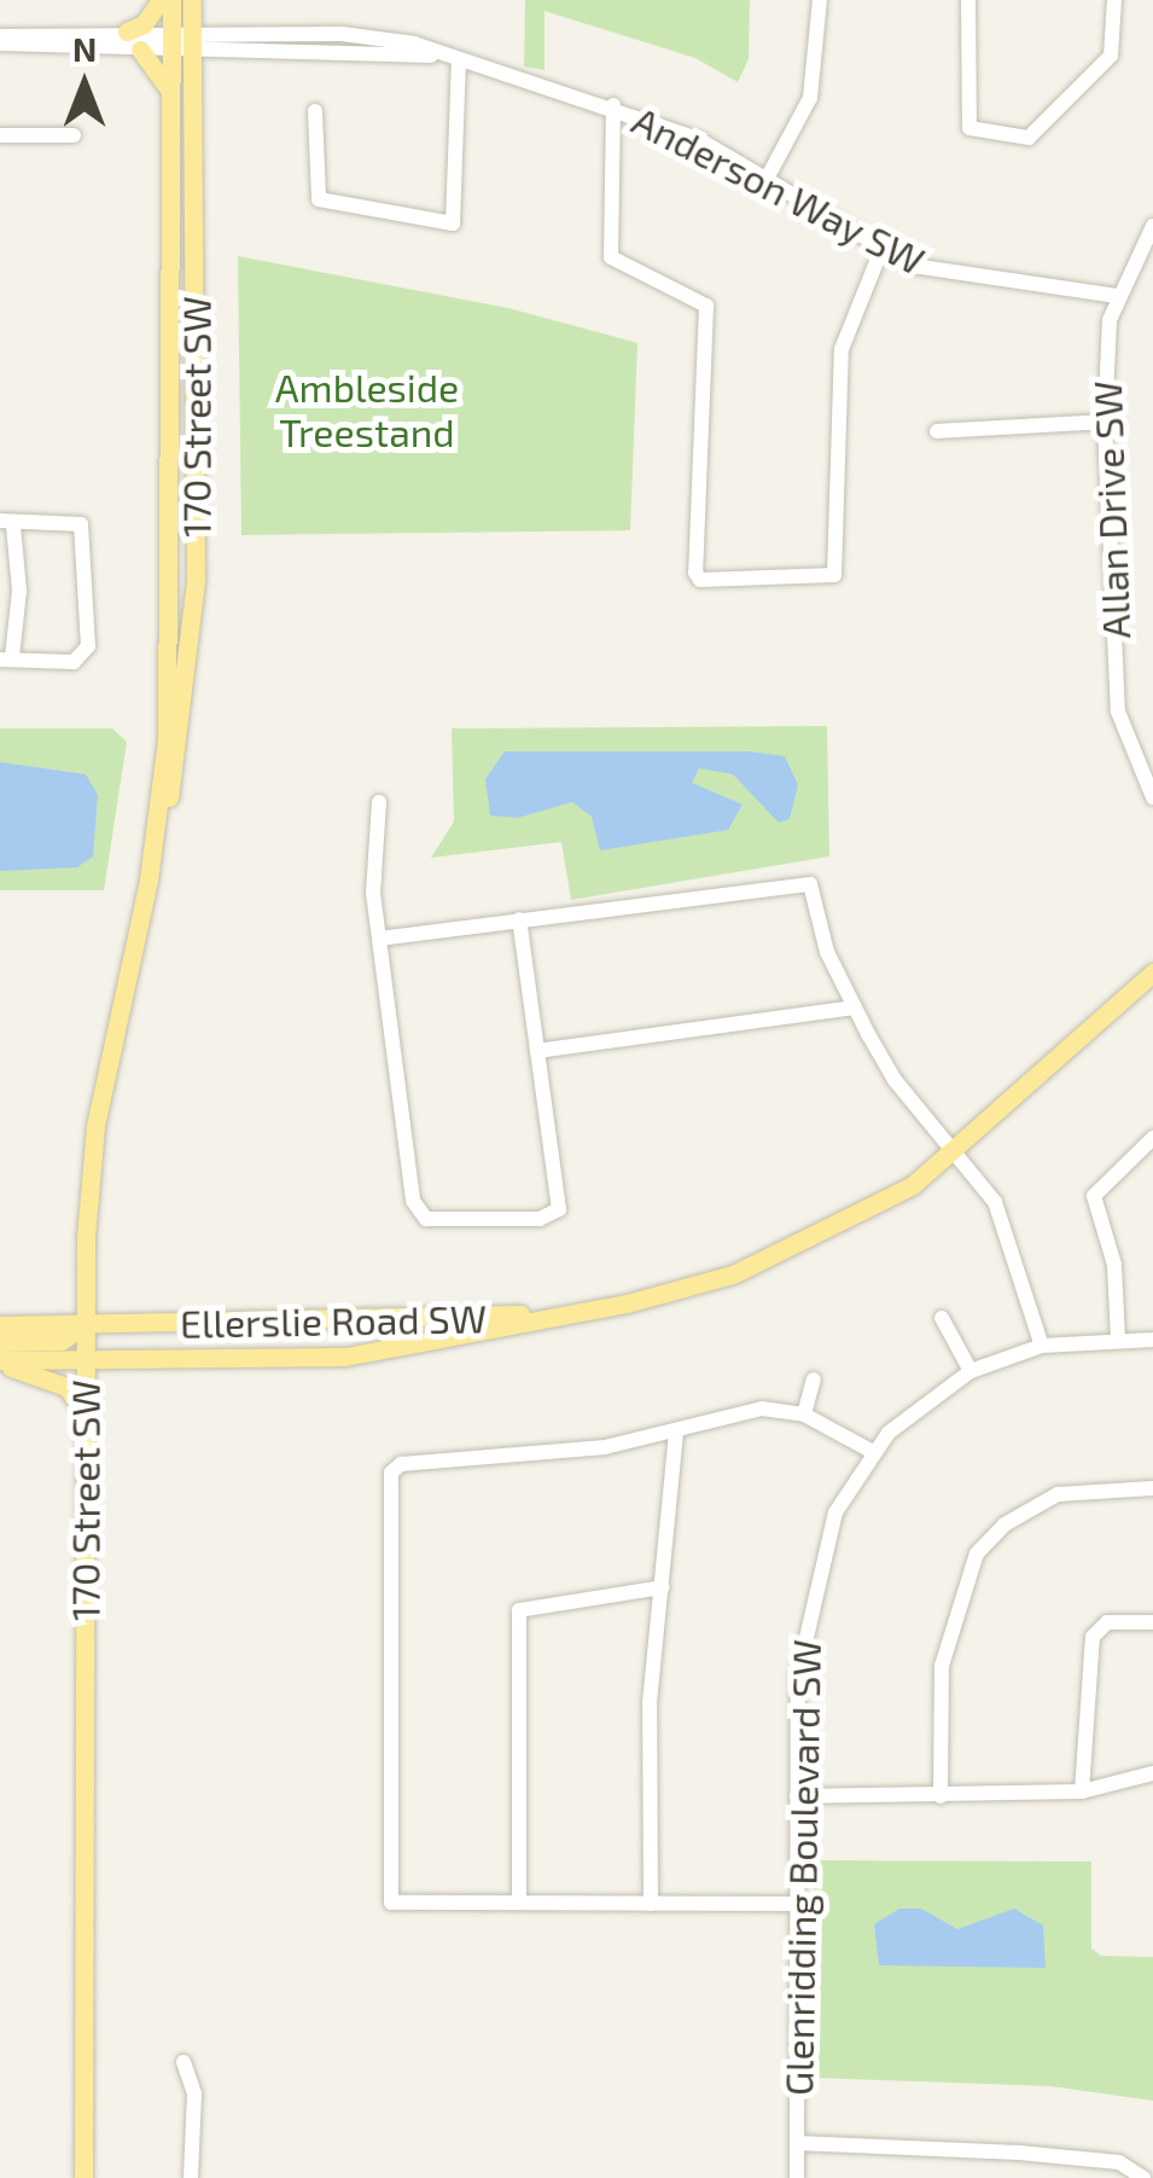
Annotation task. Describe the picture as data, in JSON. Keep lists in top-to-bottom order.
{
  "streets": {
    "main road": ["170 Street SW", "Ellerslie Road SW"],
    "street": ["Anderson Way SW", "Allan Drive SW", "Glenridding Boulevard SW"]
  },
  "crossings": [
    ["Anderson Way SW", "170 Street SW"],
    ["Anderson Way SW", "Allan Drive SW"],
    ["170 Street SW", "Ellerslie Road SW"]
  ],
  "parks": ["Ambleside Treestand"],
  "north": "top"
}
